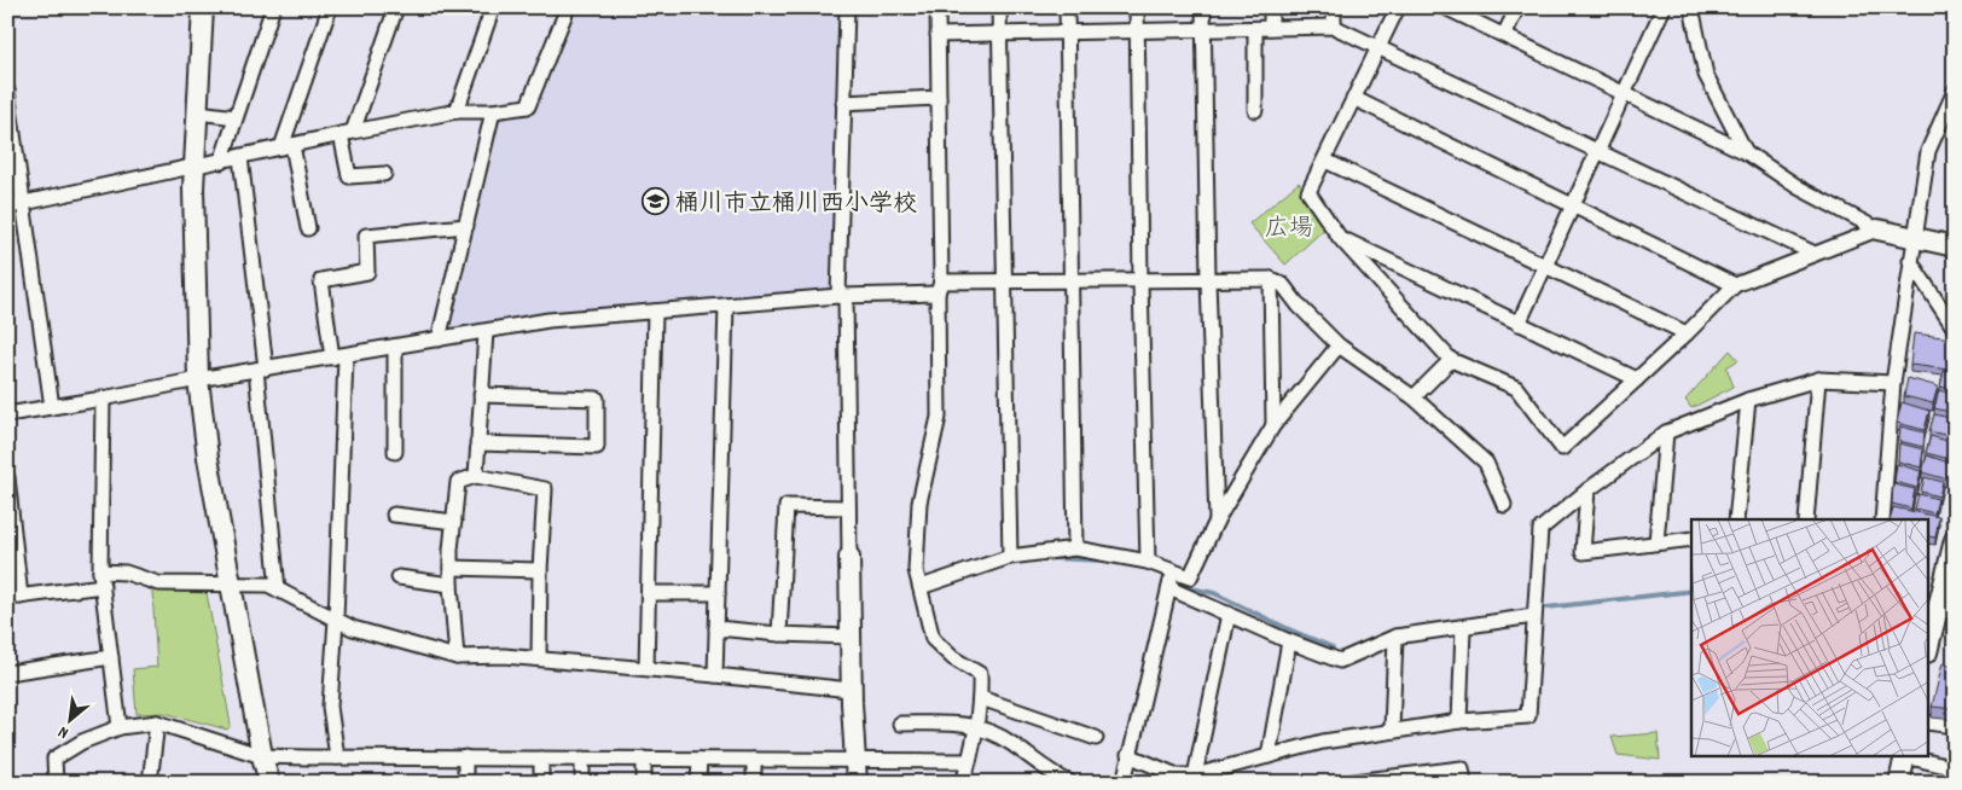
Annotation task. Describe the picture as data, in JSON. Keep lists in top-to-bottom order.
{
  "parks": ["広場"],
  "places": {
    "school or university": ["桶川市立桶川西小学校"]
  },
  "north": "bottom left"
}
